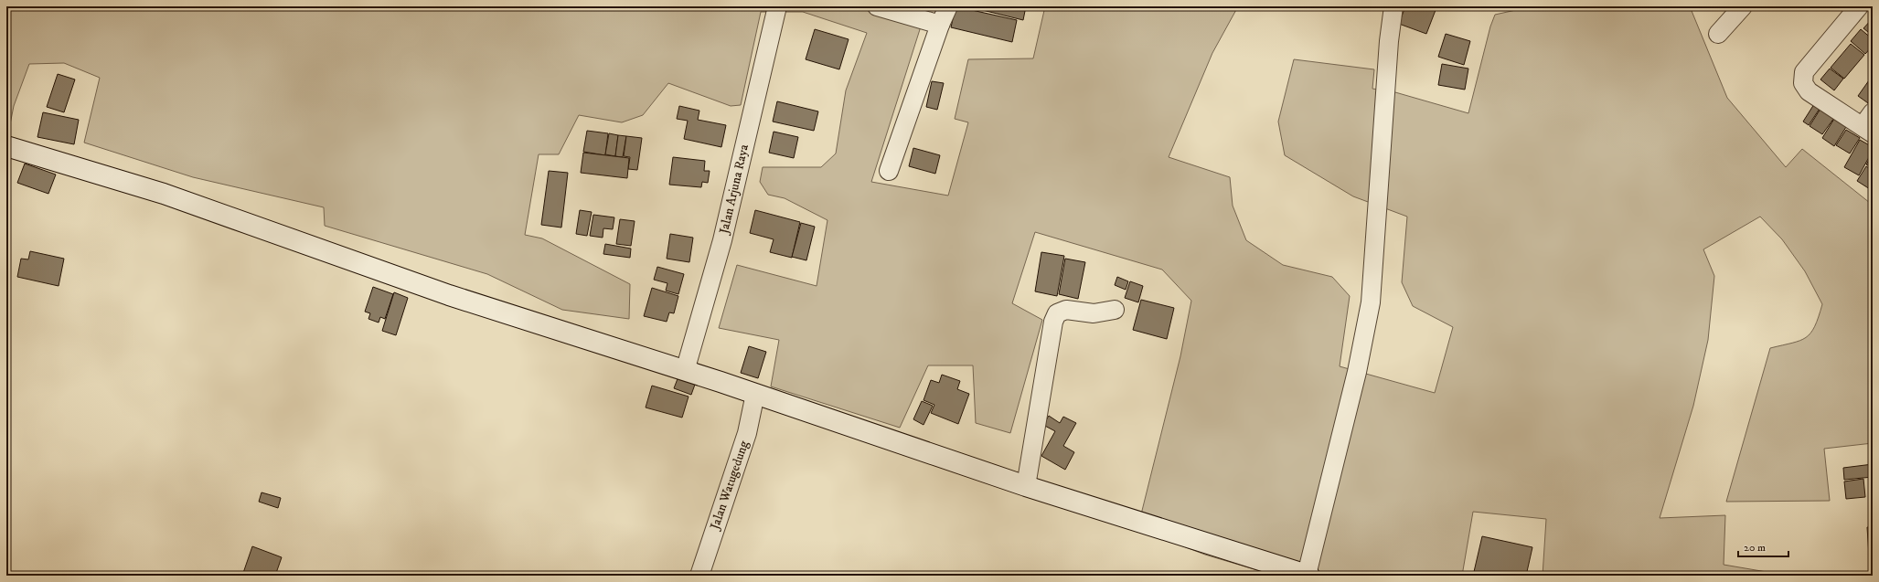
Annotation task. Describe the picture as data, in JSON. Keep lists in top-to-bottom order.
{
  "streets": {
    "street": ["Jalan Arjuna Raya", "Jalan Watugedung"]
  },
  "scale_bar": "20 m"
}
